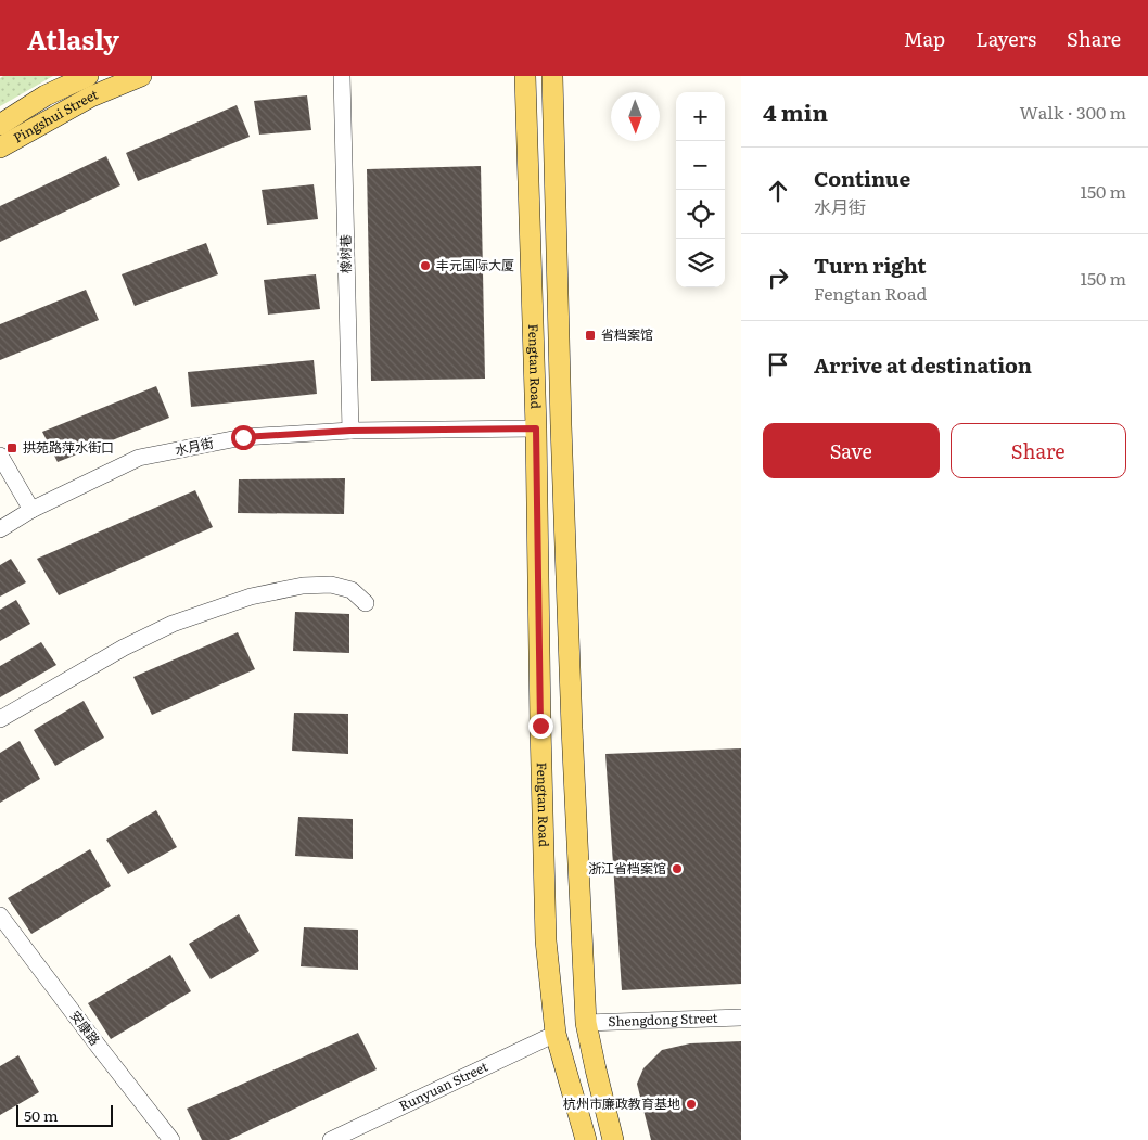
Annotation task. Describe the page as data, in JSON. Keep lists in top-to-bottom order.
{
  "streets": {
    "main road": ["Pingshui Street", "Fengtan Road"],
    "street": [
      "橡树巷",
      "水月街",
      "Shengdong Street",
      "安康路",
      "Runyuan Street"
    ]
  },
  "crossings": [
    ["橡树巷", "水月街"],
    ["Fengtan Road", "水月街"],
    ["Fengtan Road", "Shengdong Street"],
    ["Fengtan Road", "Runyuan Street"]
  ],
  "places": {
    "other": ["丰元国际大厦", "浙江省档案馆", "杭州市廉政教育基地"],
    "transit": ["省档案馆", "拱苑路萍水街口"]
  },
  "scale_bar": "50 m",
  "north": "bottom",
  "page": {
    "header": "Atlasly",
    "nav": ["Map", "Layers", "Share"],
    "heading": ["4 min", "Walk · 300 m"],
    "map_buttons": ["+", "−"],
    "list": [
      ["Continue", "水月街", "150 m"],
      ["Turn right", "Fengtan Road", "150 m"],
      "Arrive at destination"
    ],
    "buttons": ["Save", "Share"],
    "scale": "50 m"
  }
}
